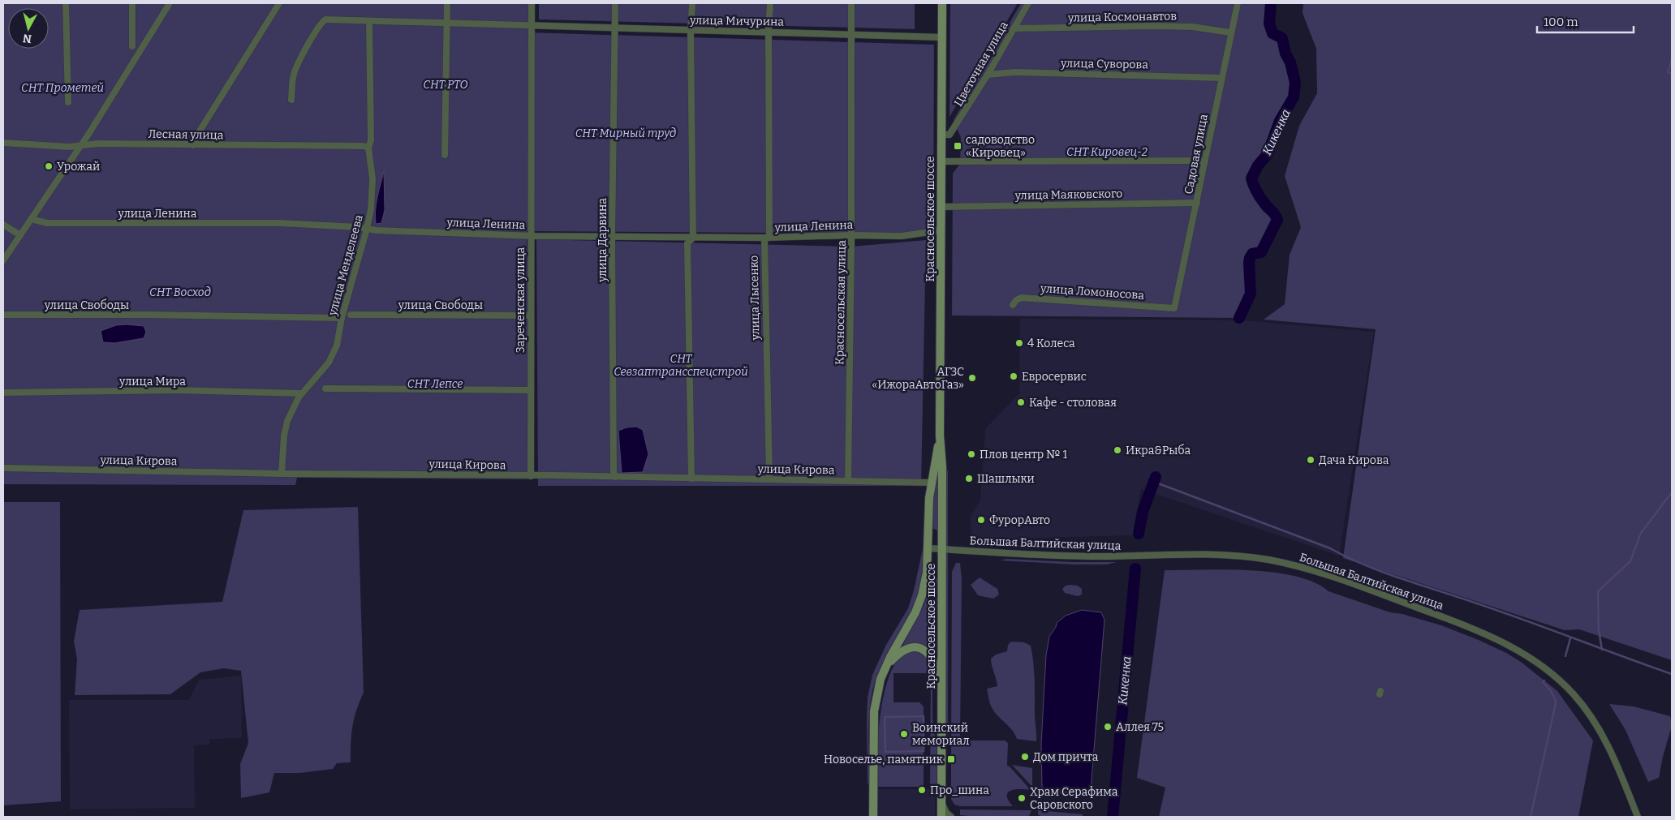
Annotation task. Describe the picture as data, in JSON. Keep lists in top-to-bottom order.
{
  "streets": {
    "main road": ["Красносельское шоссе"],
    "street": [
      "улица Космонавтов",
      "улица Мичурина",
      "Цветочная улица",
      "улица Суворова",
      "Лесная улица",
      "Садовая улица",
      "улица Маяковского",
      "улица Ленина",
      "улица Дарвина",
      "улица Менделеева",
      "улица Ломоносова",
      "улица Лысенко",
      "Зареченская улица",
      "Красносельская улица",
      "улица Свободы",
      "улица Мира",
      "улица Кирова",
      "Большая Балтийская улица"
    ]
  },
  "crossings": [
    ["улица Космонавтов", "Цветочная улица"],
    ["улица Космонавтов", "Садовая улица"],
    ["улица Мичурина", "Красносельское шоссе"],
    ["улица Мичурина", "улица Дарвина"],
    ["улица Мичурина", "улица Менделеева"],
    ["улица Мичурина", "улица Лысенко"],
    ["улица Мичурина", "Зареченская улица"],
    ["улица Мичурина", "Красносельская улица"],
    ["Цветочная улица", "улица Суворова"],
    ["Цветочная улица", "Красносельское шоссе"],
    ["улица Суворова", "Садовая улица"],
    ["Лесная улица", "улица Менделеева"],
    ["Садовая улица", "улица Маяковского"],
    ["Садовая улица", "улица Ломоносова"],
    ["улица Маяковского", "Красносельское шоссе"],
    ["улица Ленина", "Красносельское шоссе"],
    ["улица Ленина", "улица Дарвина"],
    ["улица Ленина", "улица Менделеева"],
    ["улица Ленина", "улица Лысенко"],
    ["улица Ленина", "Зареченская улица"],
    ["улица Ленина", "Красносельская улица"],
    ["Красносельское шоссе", "улица Кирова"],
    ["Красносельское шоссе", "Большая Балтийская улица"],
    ["улица Дарвина", "улица Кирова"],
    ["улица Менделеева", "улица Свободы"],
    ["улица Менделеева", "улица Мира"],
    ["улица Менделеева", "улица Кирова"],
    ["улица Лысенко", "улица Кирова"],
    ["Зареченская улица", "улица Свободы"],
    ["Зареченская улица", "улица Кирова"],
    ["Красносельская улица", "улица Кирова"]
  ],
  "water": ["Кикенка"],
  "parks": [
    "СНТ РТО",
    "СНТ Прометей",
    "СНТ Мирный труд",
    "СНТ Кировец-2",
    "СНТ Восход",
    "СНТ Севзаптрансспецстрой",
    "СНТ Лепсе"
  ],
  "places": {
    "transit": ["садоводство «Кировец»", "Новоселье, памятник"],
    "other": [
      "Урожай",
      "4 Колеса",
      "Евросервис",
      "АГЗС «ИжораАвтоГаз»",
      "Кафе - столовая",
      "Икра&Рыба",
      "Плов центр № 1",
      "Дача Кирова",
      "Шашлыки",
      "ФурорАвто",
      "Аллея 75",
      "Воинский мемориал",
      "Дом причта",
      "Про_шина",
      "Храм Серафима Саровского"
    ]
  },
  "scale_bar": "100 m",
  "north": "bottom"
}
